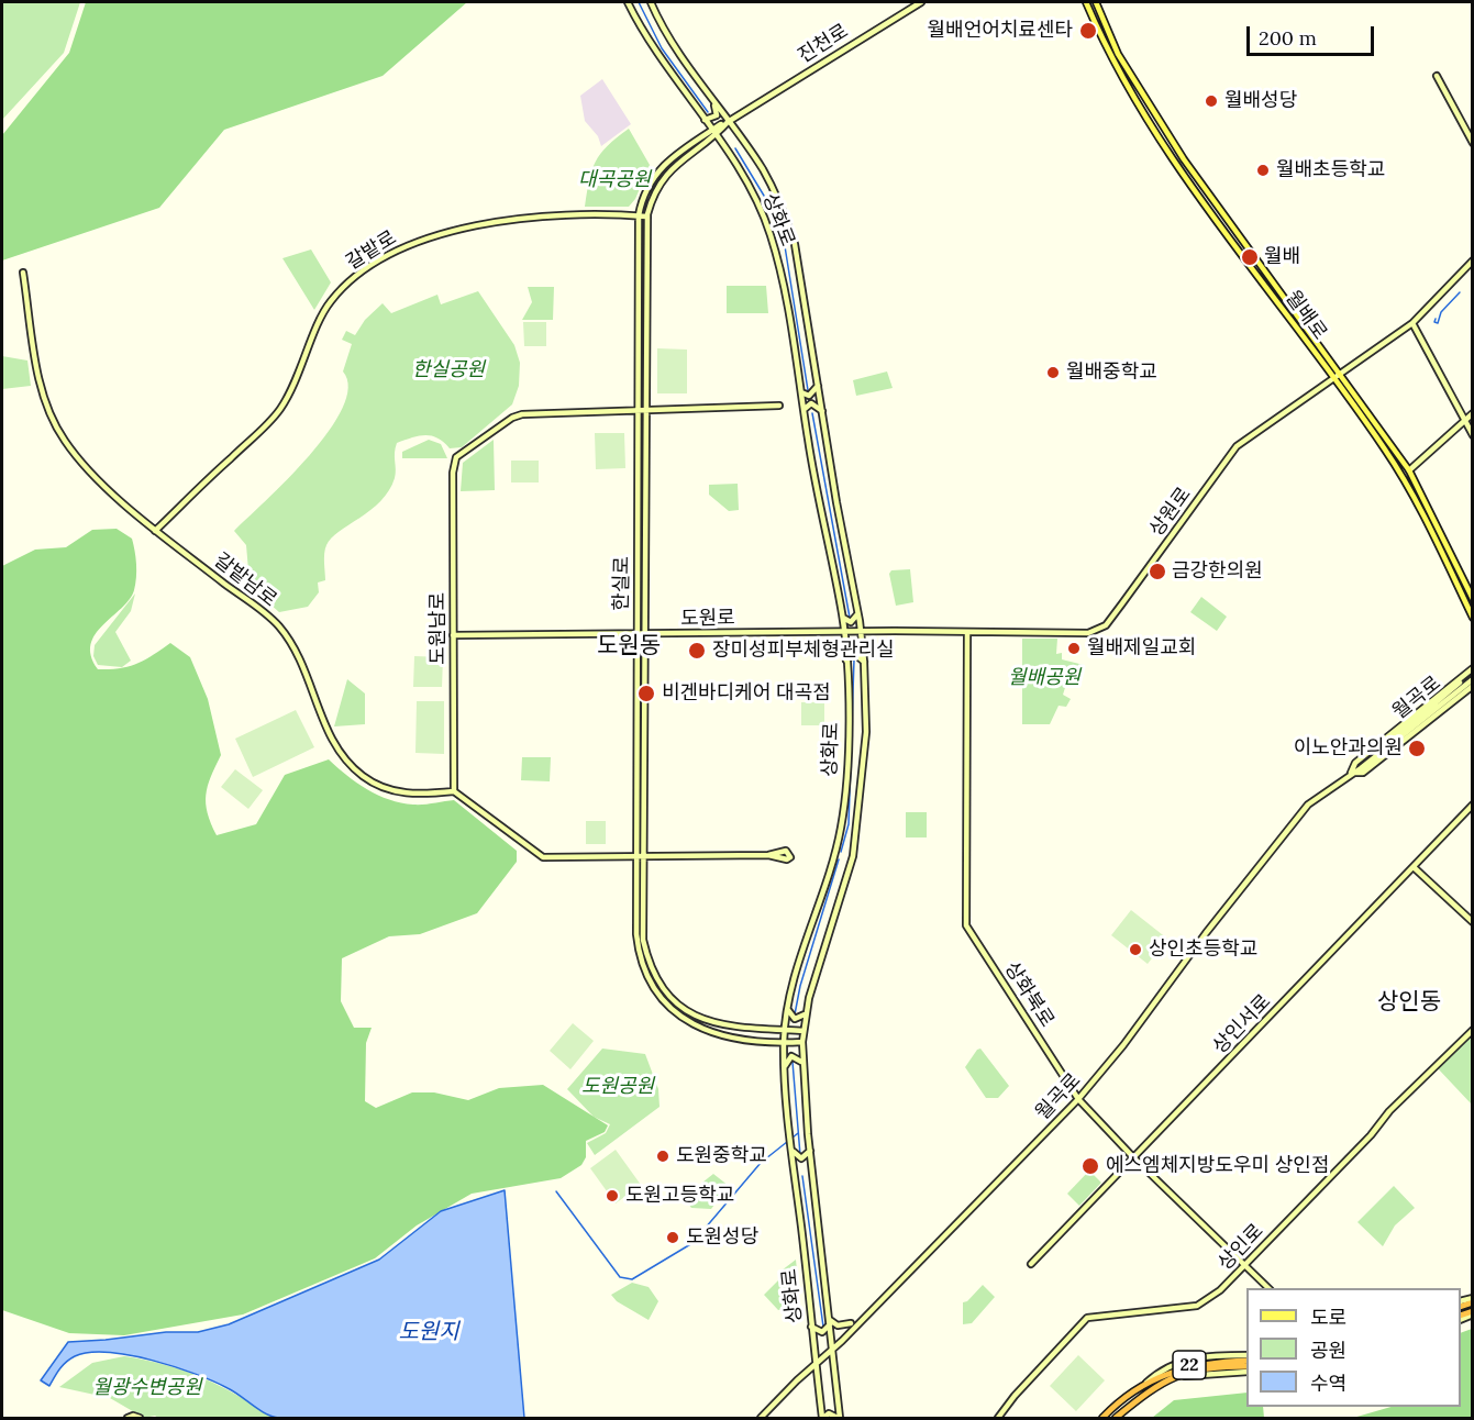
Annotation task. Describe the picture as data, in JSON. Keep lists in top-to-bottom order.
{
  "streets": {
    "highway": ["22"],
    "main road": [
      "진천로",
      "상화로",
      "갈밭로",
      "월배로",
      "상원로",
      "갈밭남로",
      "한실로",
      "도원로",
      "도원남로",
      "월곡로",
      "상화북로",
      "상인서로",
      "상인로"
    ]
  },
  "crossings": [
    ["진천로", "상화로"],
    ["진천로", "한실로"],
    ["상화로", "상원로"],
    ["상화로", "한실로"],
    ["상화로", "도원로"],
    ["상화로", "월곡로"],
    ["갈밭로", "갈밭남로"],
    ["갈밭로", "한실로"],
    ["월배로", "상원로"],
    ["상원로", "도원로"],
    ["상원로", "상화북로"],
    ["갈밭남로", "도원남로"],
    ["한실로", "도원로"],
    ["한실로", "도원남로"],
    ["도원로", "도원남로"],
    ["월곡로", "상화북로"],
    ["상화북로", "상인서로"],
    ["상화북로", "상인로"]
  ],
  "districts": ["도원동", "상인동"],
  "water": ["도원지"],
  "parks": [
    "대곡공원",
    "한실공원",
    "월배공원",
    "도원공원",
    "월광수변공원"
  ],
  "places": [
    "월배언어치료센타",
    "월배성당",
    "월배초등학교",
    "월배",
    "월배중학교",
    "금강한의원",
    "월배제일교회",
    "장미성피부체형관리실",
    "비겐바디케어 대곡점",
    "이노안과의원",
    "상인초등학교",
    "도원중학교",
    "에스엠체지방도우미 상인점",
    "도원고등학교",
    "도원성당"
  ],
  "legend": ["도로", "공원", "수역"],
  "scale_bar": "200 m"
}
